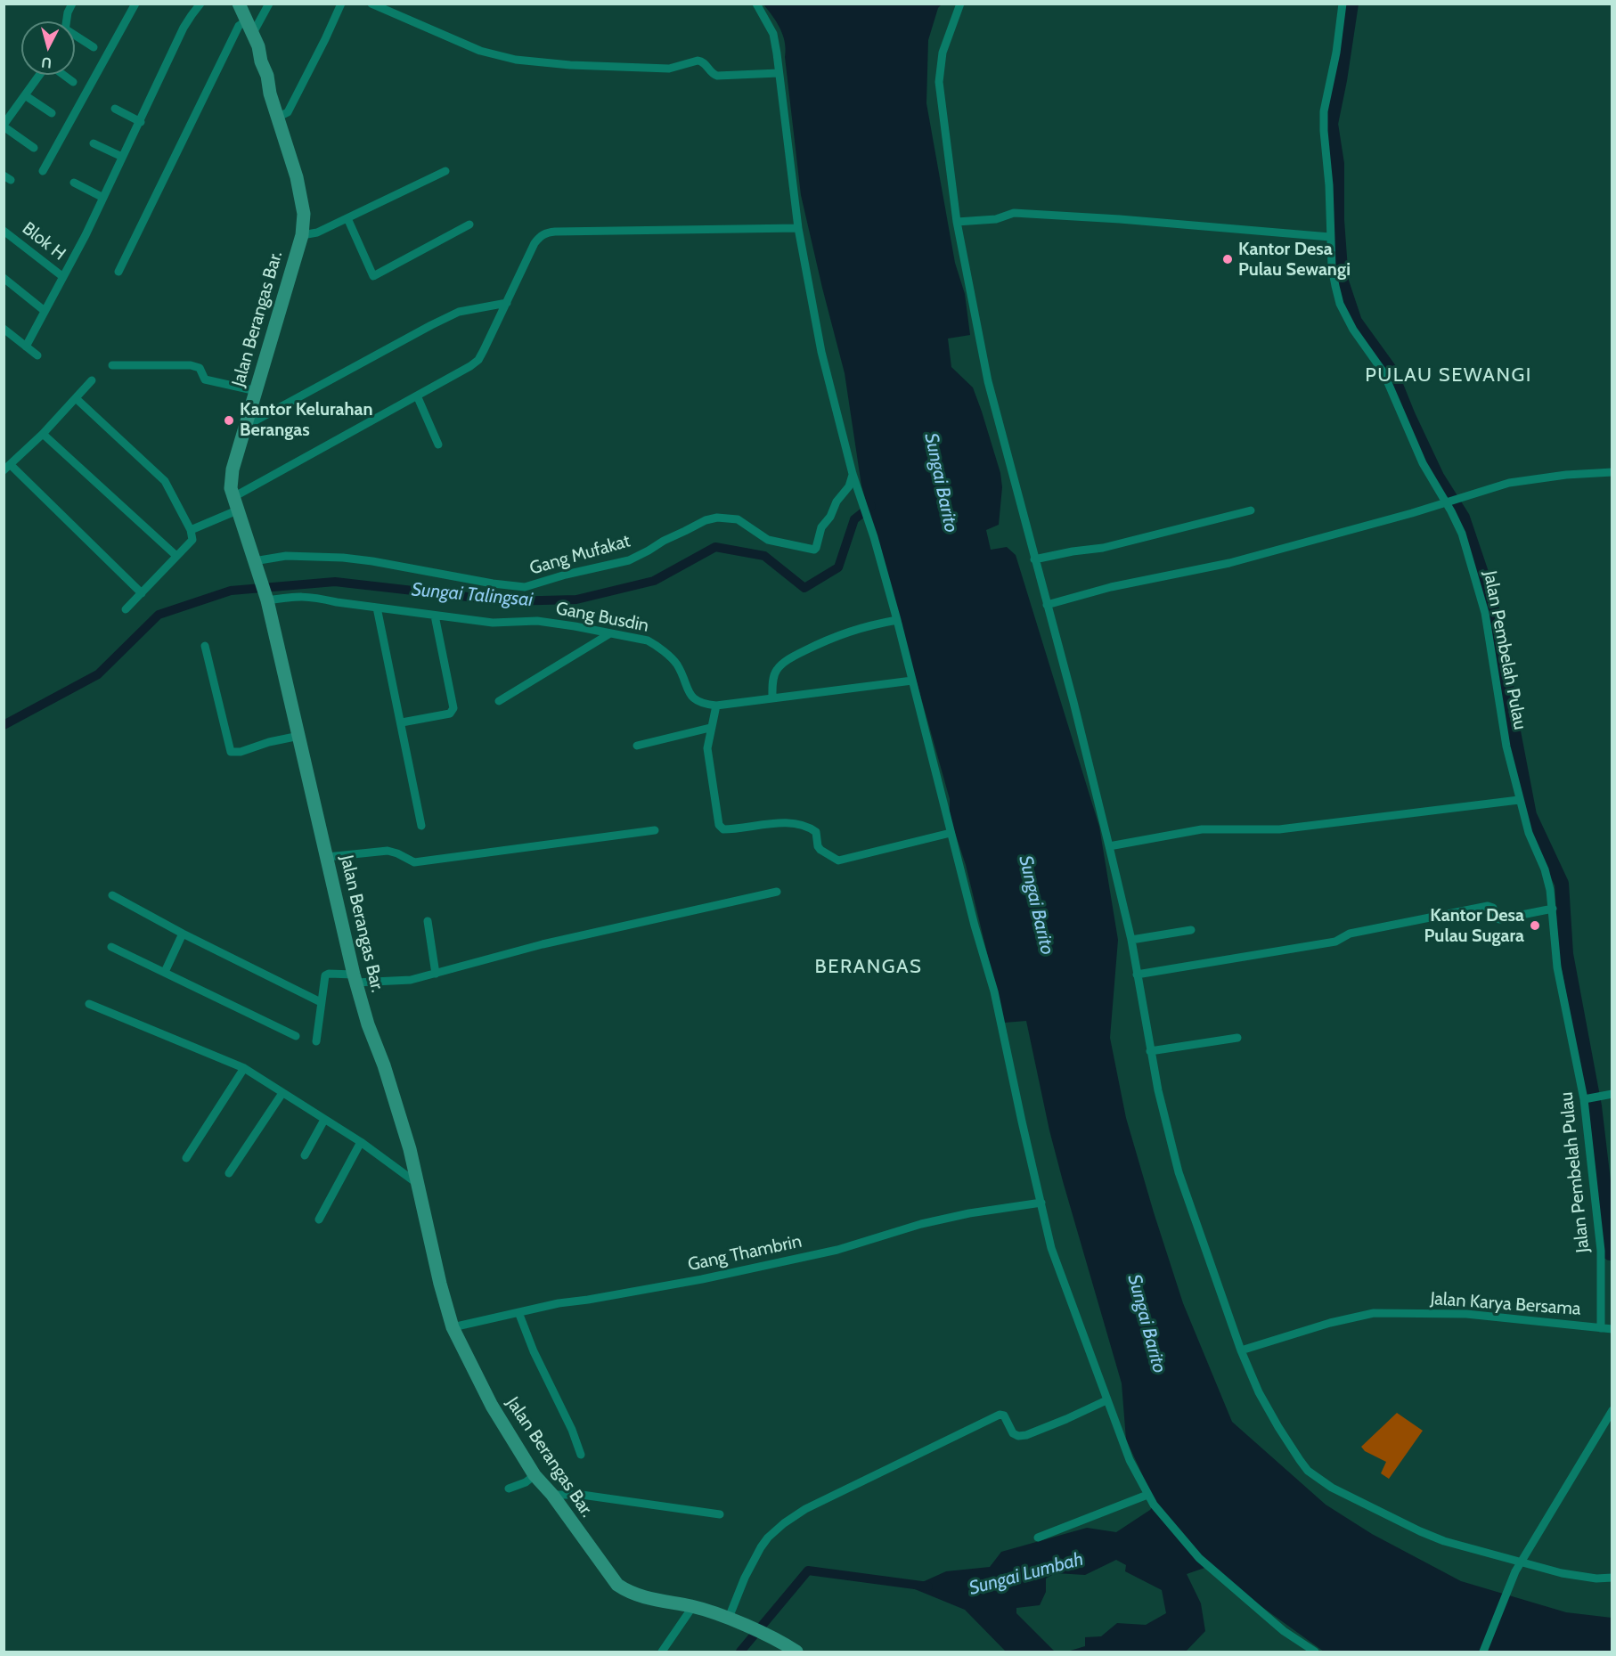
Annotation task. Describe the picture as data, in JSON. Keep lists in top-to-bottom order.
{
  "streets": {
    "main road": ["Jalan Berangas Bar."],
    "street": [
      "Blok H",
      "Gang Mufakat",
      "Gang Busdin",
      "Jalan Pembelah Pulau",
      "Gang Thambrin",
      "Jalan Karya Bersama"
    ]
  },
  "crossings": [
    ["Jalan Berangas Bar.", "Gang Mufakat"],
    ["Jalan Berangas Bar.", "Gang Busdin"],
    ["Jalan Berangas Bar.", "Gang Thambrin"],
    ["Jalan Pembelah Pulau", "Jalan Karya Bersama"]
  ],
  "districts": ["PULAU SEWANGI", "BERANGAS"],
  "water": ["Sungai Barito", "Sungai Talingsai", "Sungai Lumbah"],
  "places": ["Kantor Desa Pulau Sewangi", "Kantor Kelurahan Berangas", "Kantor Desa Pulau Sugara"],
  "north": "bottom"
}
